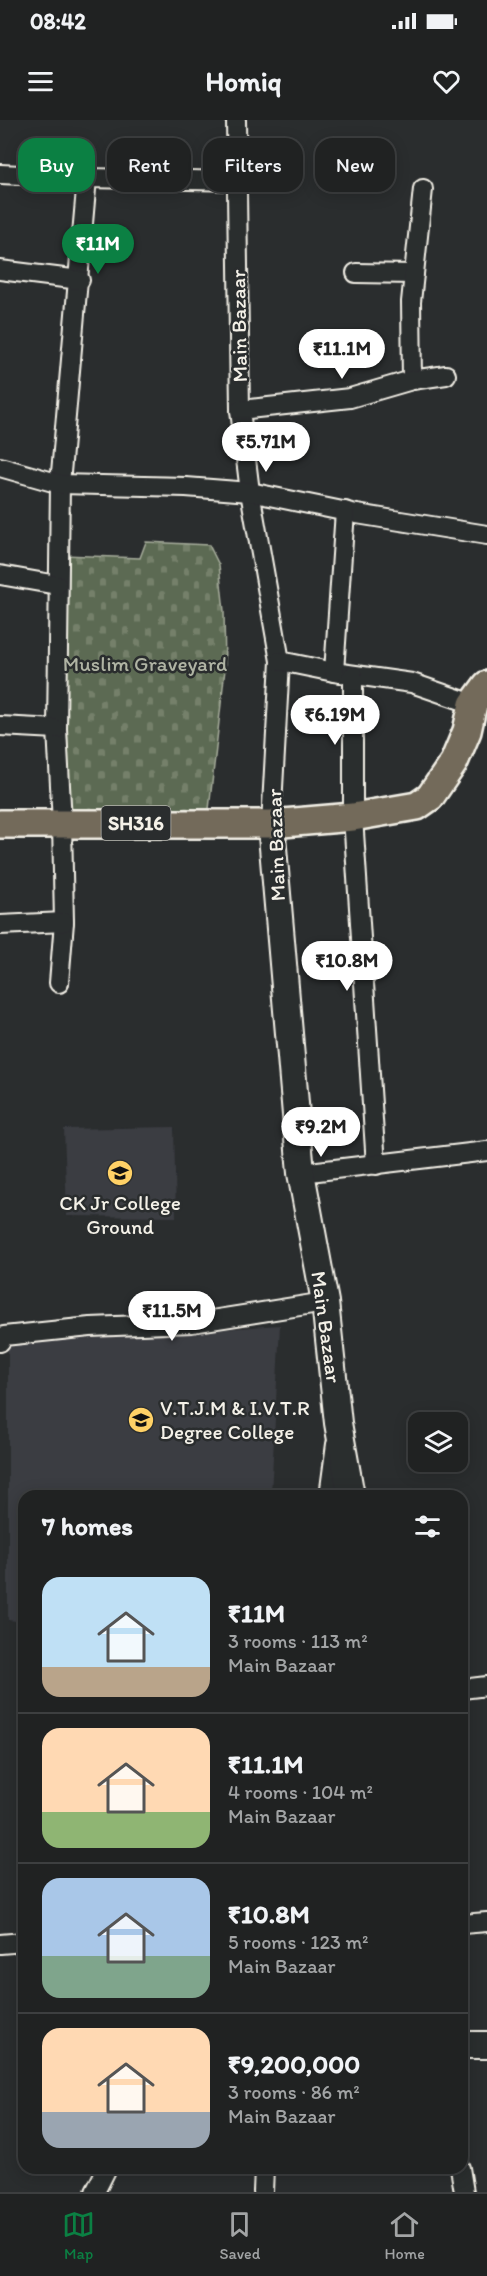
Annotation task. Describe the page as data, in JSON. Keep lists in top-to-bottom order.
{
  "streets": {
    "main road": ["SH316"],
    "street": ["Main Bazaar"]
  },
  "crossings": [
    ["Main Bazaar", "SH316"]
  ],
  "parks": ["Muslim Graveyard"],
  "places": {
    "school or university": ["CK Jr College Ground", "V.T.J.M & I.V.T.R Degree College"]
  },
  "page": {
    "status": "08:42",
    "header": "Homiq",
    "chip": [
      "Buy",
      "Rent",
      "Filters",
      "New"
    ],
    "price": [
      "₹11M",
      "₹11.1M",
      "₹5.71M",
      "₹6.19M",
      "₹10.8M",
      "₹9.2M",
      "₹11.5M"
    ],
    "heading": "7 homes",
    "list": [
      {
        "name": "₹11M",
        "note": "3 rooms · 113 m² · Main Bazaar"
      },
      {
        "name": "₹11.1M",
        "note": "4 rooms · 104 m² · Main Bazaar"
      },
      {
        "name": "₹10.8M",
        "note": "5 rooms · 123 m² · Main Bazaar"
      },
      {
        "name": "₹9,200,000",
        "note": "3 rooms · 86 m² · Main Bazaar"
      }
    ],
    "tabs": ["Map", "Saved", "Home"]
  }
}
